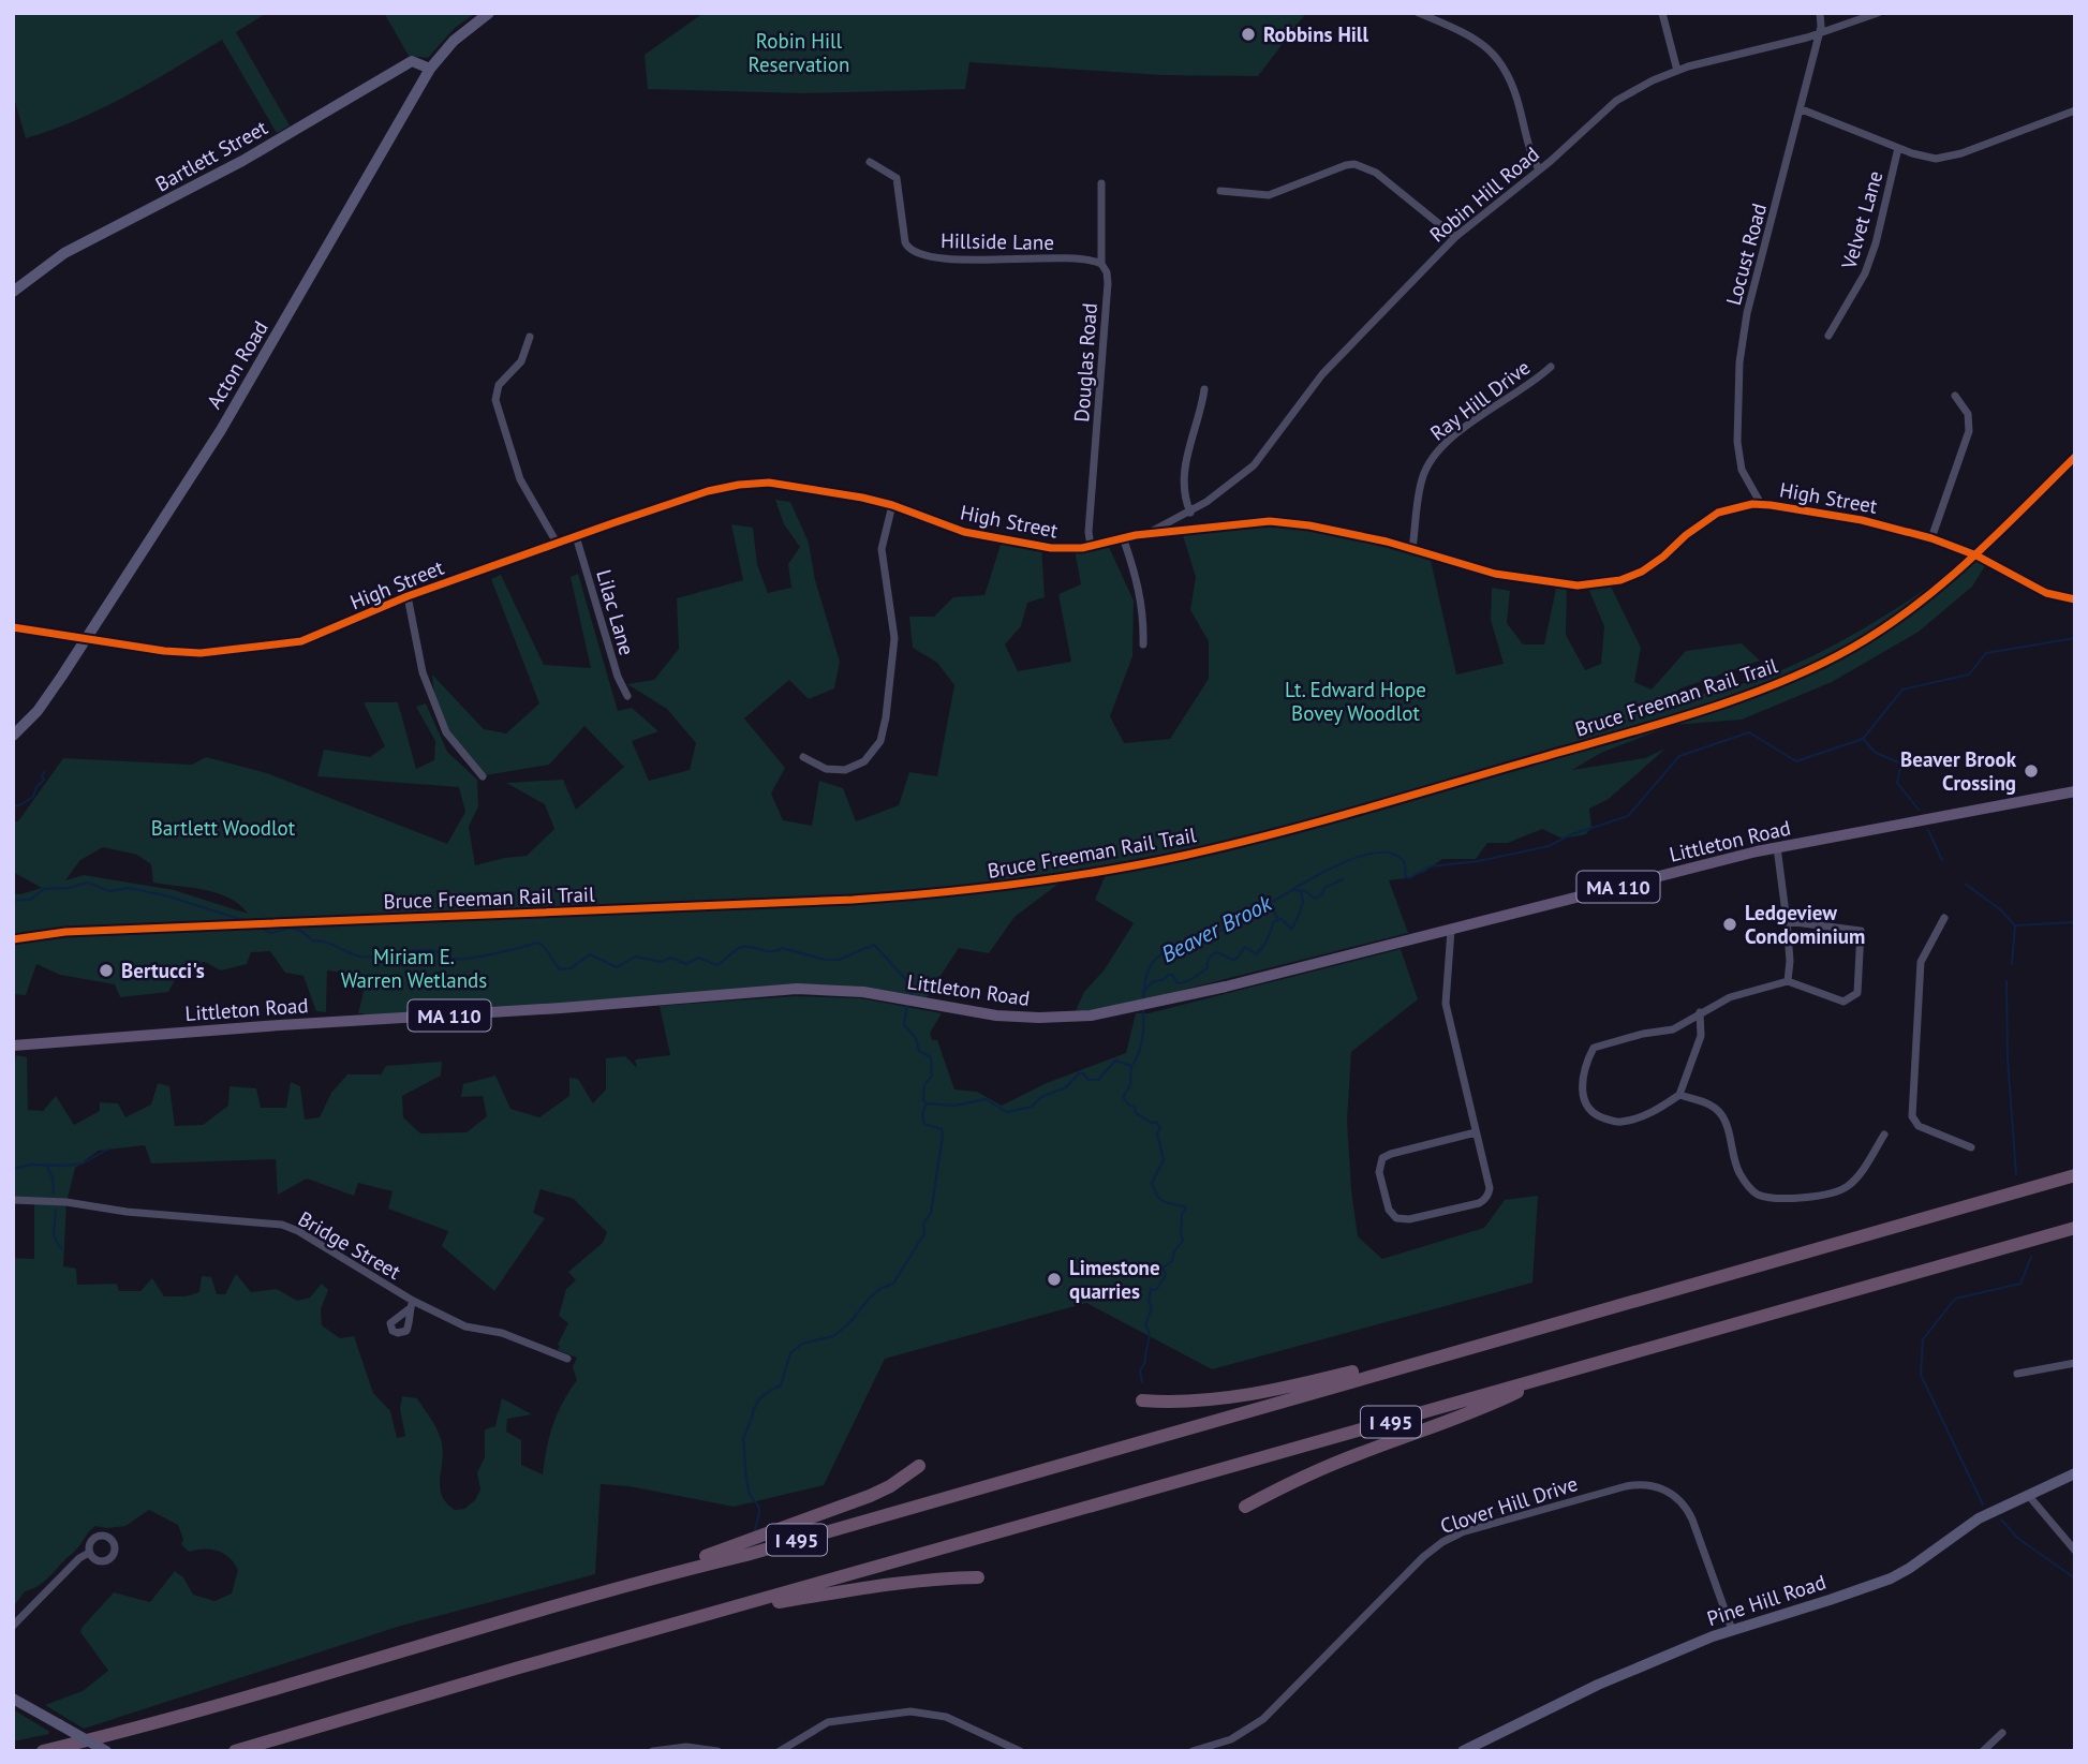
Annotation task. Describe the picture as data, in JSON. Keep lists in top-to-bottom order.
{
  "streets": {
    "highway": ["I 495"],
    "main road": ["Littleton Road", "MA 110"],
    "street": [
      "Bartlett Street",
      "Robin Hill Road",
      "Velvet Lane",
      "Hillside Lane",
      "Locust Road",
      "Douglas Road",
      "Acton Road",
      "Ray Hill Drive",
      "High Street",
      "Lilac Lane",
      "Bridge Street",
      "Clover Hill Drive",
      "Pine Hill Road"
    ],
    "cycle path": ["Bruce Freeman Rail Trail"]
  },
  "crossings": [
    ["Bartlett Street", "Acton Road"],
    ["Robin Hill Road", "Locust Road"],
    ["Robin Hill Road", "High Street"],
    ["Hillside Lane", "Douglas Road"],
    ["Locust Road", "High Street"],
    ["Douglas Road", "High Street"],
    ["Acton Road", "High Street"],
    ["Ray Hill Drive", "High Street"],
    ["High Street", "Lilac Lane"],
    ["Clover Hill Drive", "Pine Hill Road"]
  ],
  "water": ["Beaver Brook"],
  "parks": [
    "Robin Hill Reservation",
    "Lt. Edward Hope Bovey Woodlot",
    "Bartlett Woodlot",
    "Miriam E. Warren Wetlands"
  ],
  "places": [
    "Robbins Hill",
    "Beaver Brook Crossing",
    "Ledgeview Condominium",
    "Bertucci's",
    "Limestone quarries"
  ]
}
